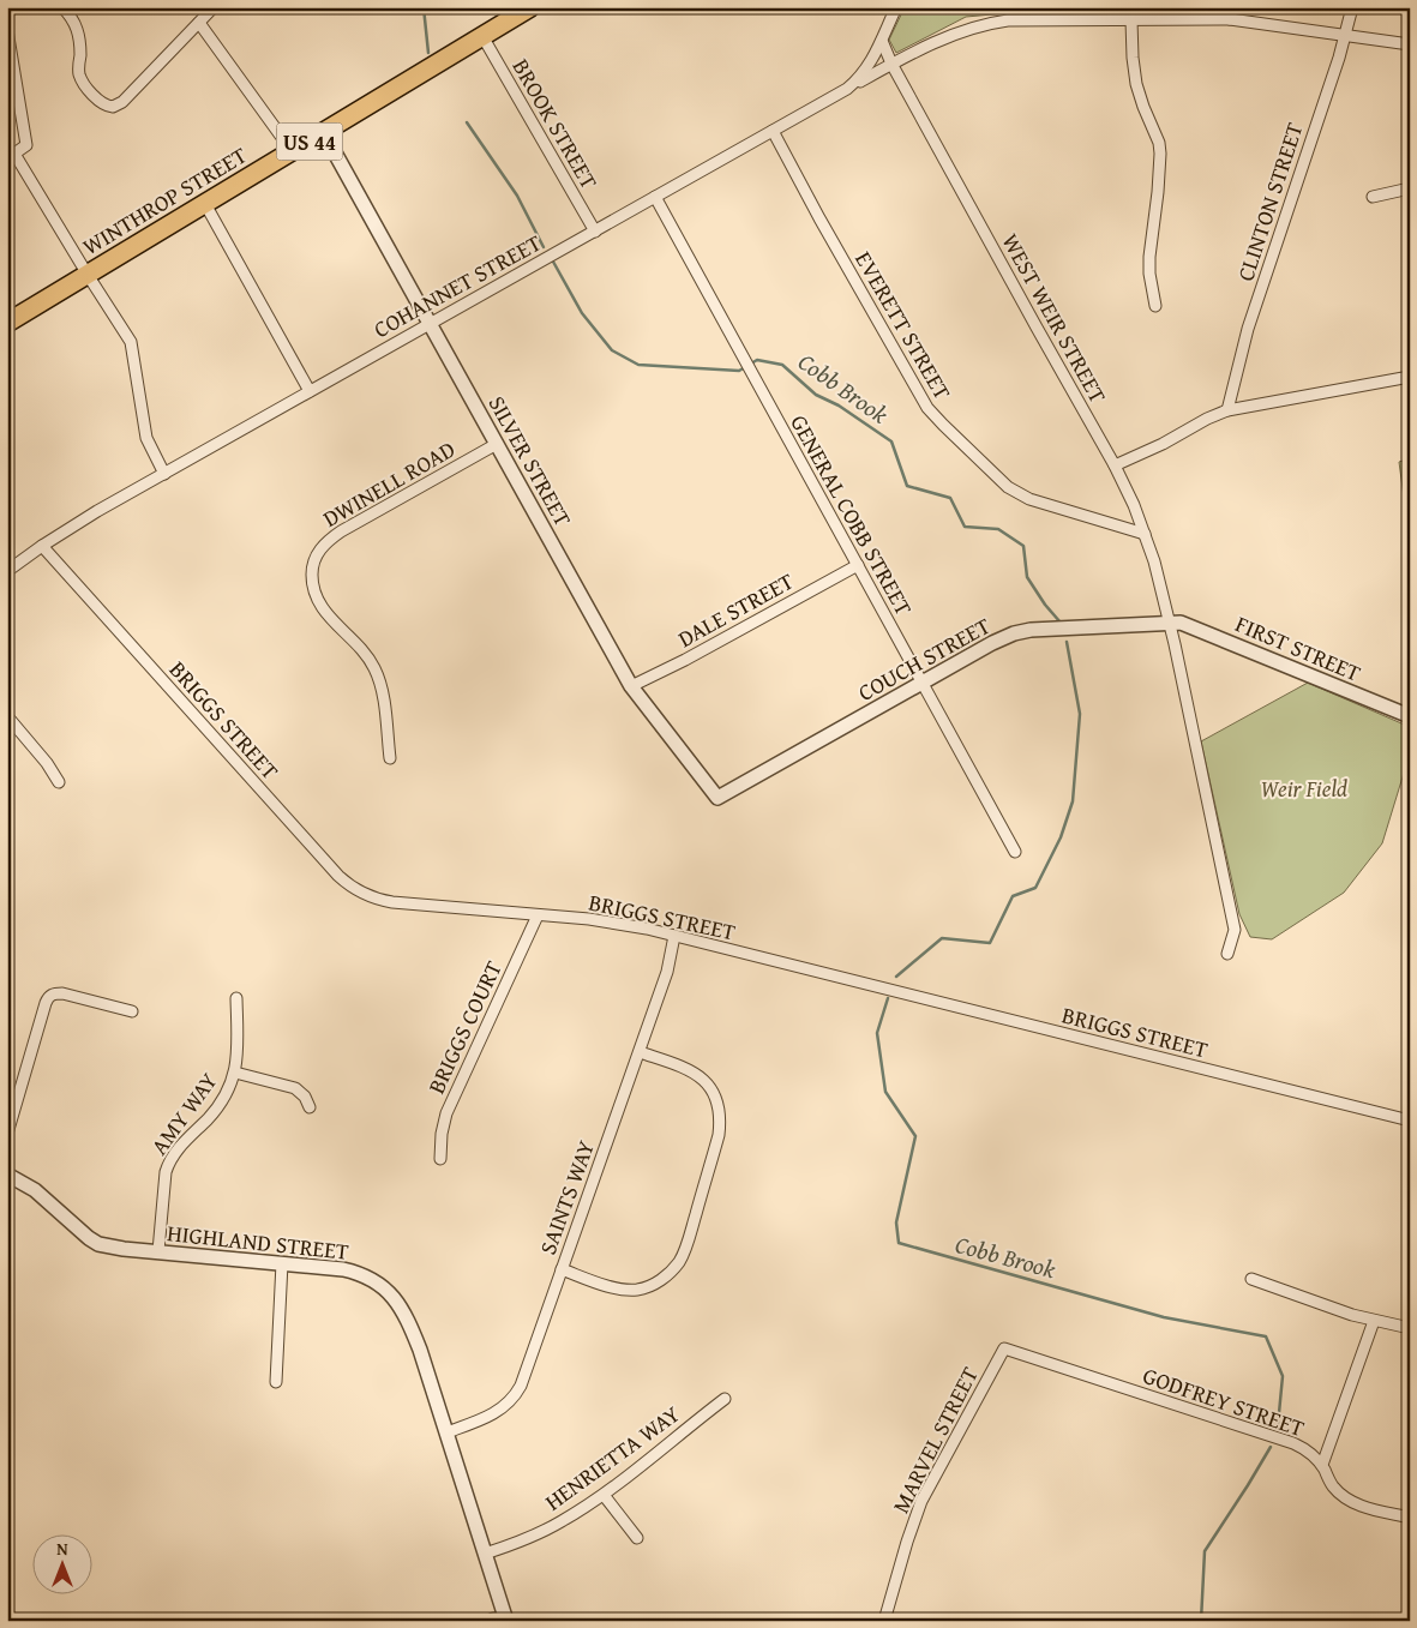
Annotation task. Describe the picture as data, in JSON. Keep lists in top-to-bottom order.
{
  "streets": {
    "highway": ["US 44", "WINTHROP STREET"],
    "street": [
      "BROOK STREET",
      "CLINTON STREET",
      "COHANNET STREET",
      "WEST WEIR STREET",
      "EVERETT STREET",
      "SILVER STREET",
      "DWINELL ROAD",
      "GENERAL COBB STREET",
      "DALE STREET",
      "FIRST STREET",
      "COUCH STREET",
      "BRIGGS STREET",
      "BRIGGS COURT",
      "AMY WAY",
      "SAINTS WAY",
      "HIGHLAND STREET",
      "GODFREY STREET",
      "MARVEL STREET",
      "HENRIETTA WAY"
    ]
  },
  "crossings": [
    ["BROOK STREET", "WINTHROP STREET"],
    ["BROOK STREET", "COHANNET STREET"],
    ["WINTHROP STREET", "SILVER STREET"],
    ["COHANNET STREET", "WEST WEIR STREET"],
    ["COHANNET STREET", "EVERETT STREET"],
    ["COHANNET STREET", "SILVER STREET"],
    ["COHANNET STREET", "GENERAL COBB STREET"],
    ["COHANNET STREET", "BRIGGS STREET"],
    ["WEST WEIR STREET", "EVERETT STREET"],
    ["WEST WEIR STREET", "FIRST STREET"],
    ["WEST WEIR STREET", "COUCH STREET"],
    ["SILVER STREET", "DWINELL ROAD"],
    ["SILVER STREET", "DALE STREET"],
    ["SILVER STREET", "COUCH STREET"],
    ["GENERAL COBB STREET", "DALE STREET"],
    ["GENERAL COBB STREET", "COUCH STREET"],
    ["FIRST STREET", "COUCH STREET"],
    ["BRIGGS STREET", "BRIGGS COURT"],
    ["BRIGGS STREET", "SAINTS WAY"],
    ["AMY WAY", "HIGHLAND STREET"],
    ["SAINTS WAY", "HIGHLAND STREET"],
    ["HIGHLAND STREET", "HENRIETTA WAY"],
    ["GODFREY STREET", "MARVEL STREET"]
  ],
  "water": ["Cobb Brook"],
  "parks": ["Weir Field"],
  "north": "top"
}
